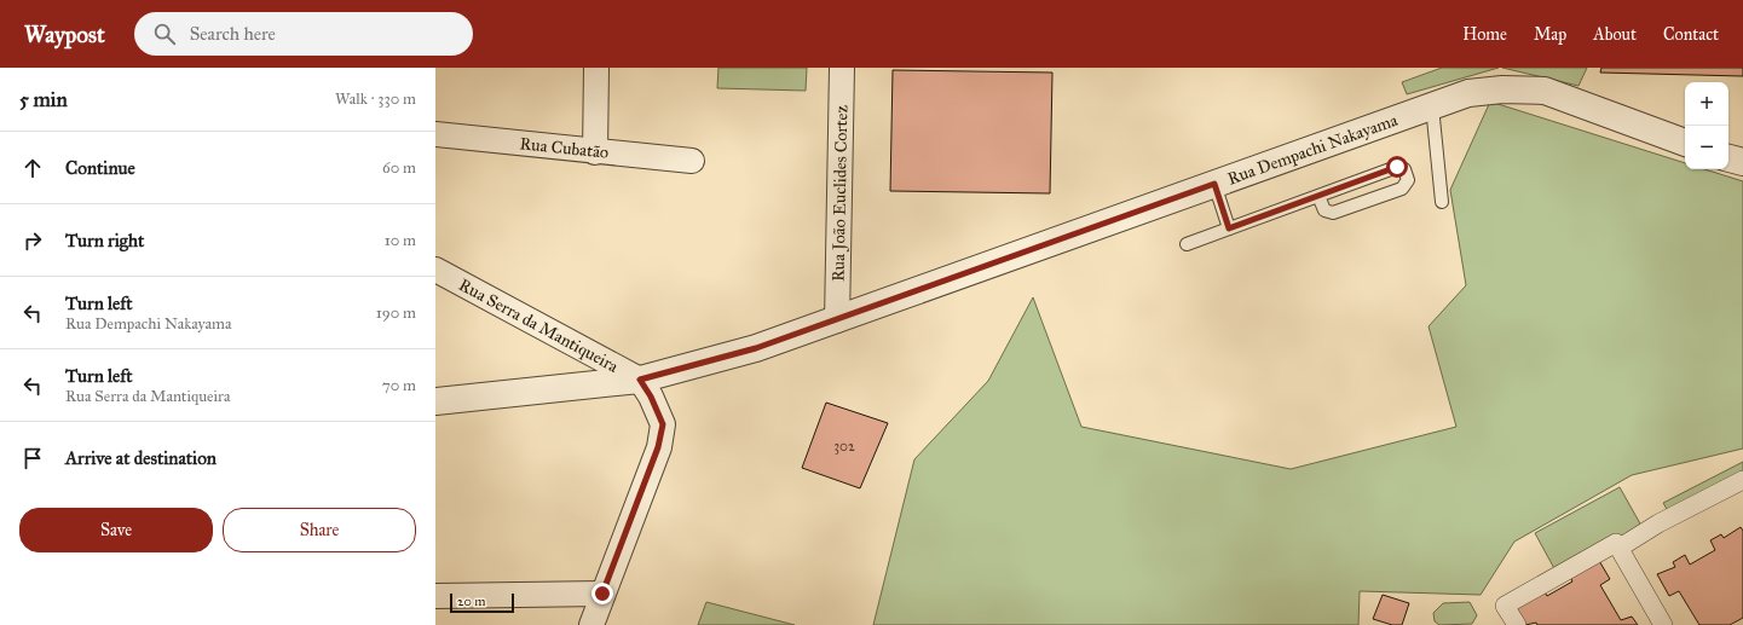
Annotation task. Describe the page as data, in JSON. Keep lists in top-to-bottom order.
{
  "streets": {
    "street": [
      "Rua Cubatão",
      "Rua Dempachi Nakayama",
      "Rua João Euclides Cortez",
      "Rua Serra da Mantiqueira"
    ]
  },
  "crossings": [
    ["Rua Dempachi Nakayama", "Rua João Euclides Cortez"],
    ["Rua Dempachi Nakayama", "Rua Serra da Mantiqueira"]
  ],
  "house_numbers": ["302"],
  "scale_bar": "20 m",
  "page": {
    "header": "Waypost",
    "search": "Search here",
    "nav": [
      "Home",
      "Map",
      "About",
      "Contact"
    ],
    "heading": ["5 min", "Walk · 330 m"],
    "map_buttons": ["+", "−"],
    "list": [
      ["Continue", "60 m"],
      ["Turn right", "10 m"],
      ["Turn left", "Rua Dempachi Nakayama", "190 m"],
      ["Turn left", "Rua Serra da Mantiqueira", "70 m"],
      "Arrive at destination"
    ],
    "buttons": ["Save", "Share"],
    "scale": "20 m"
  }
}
